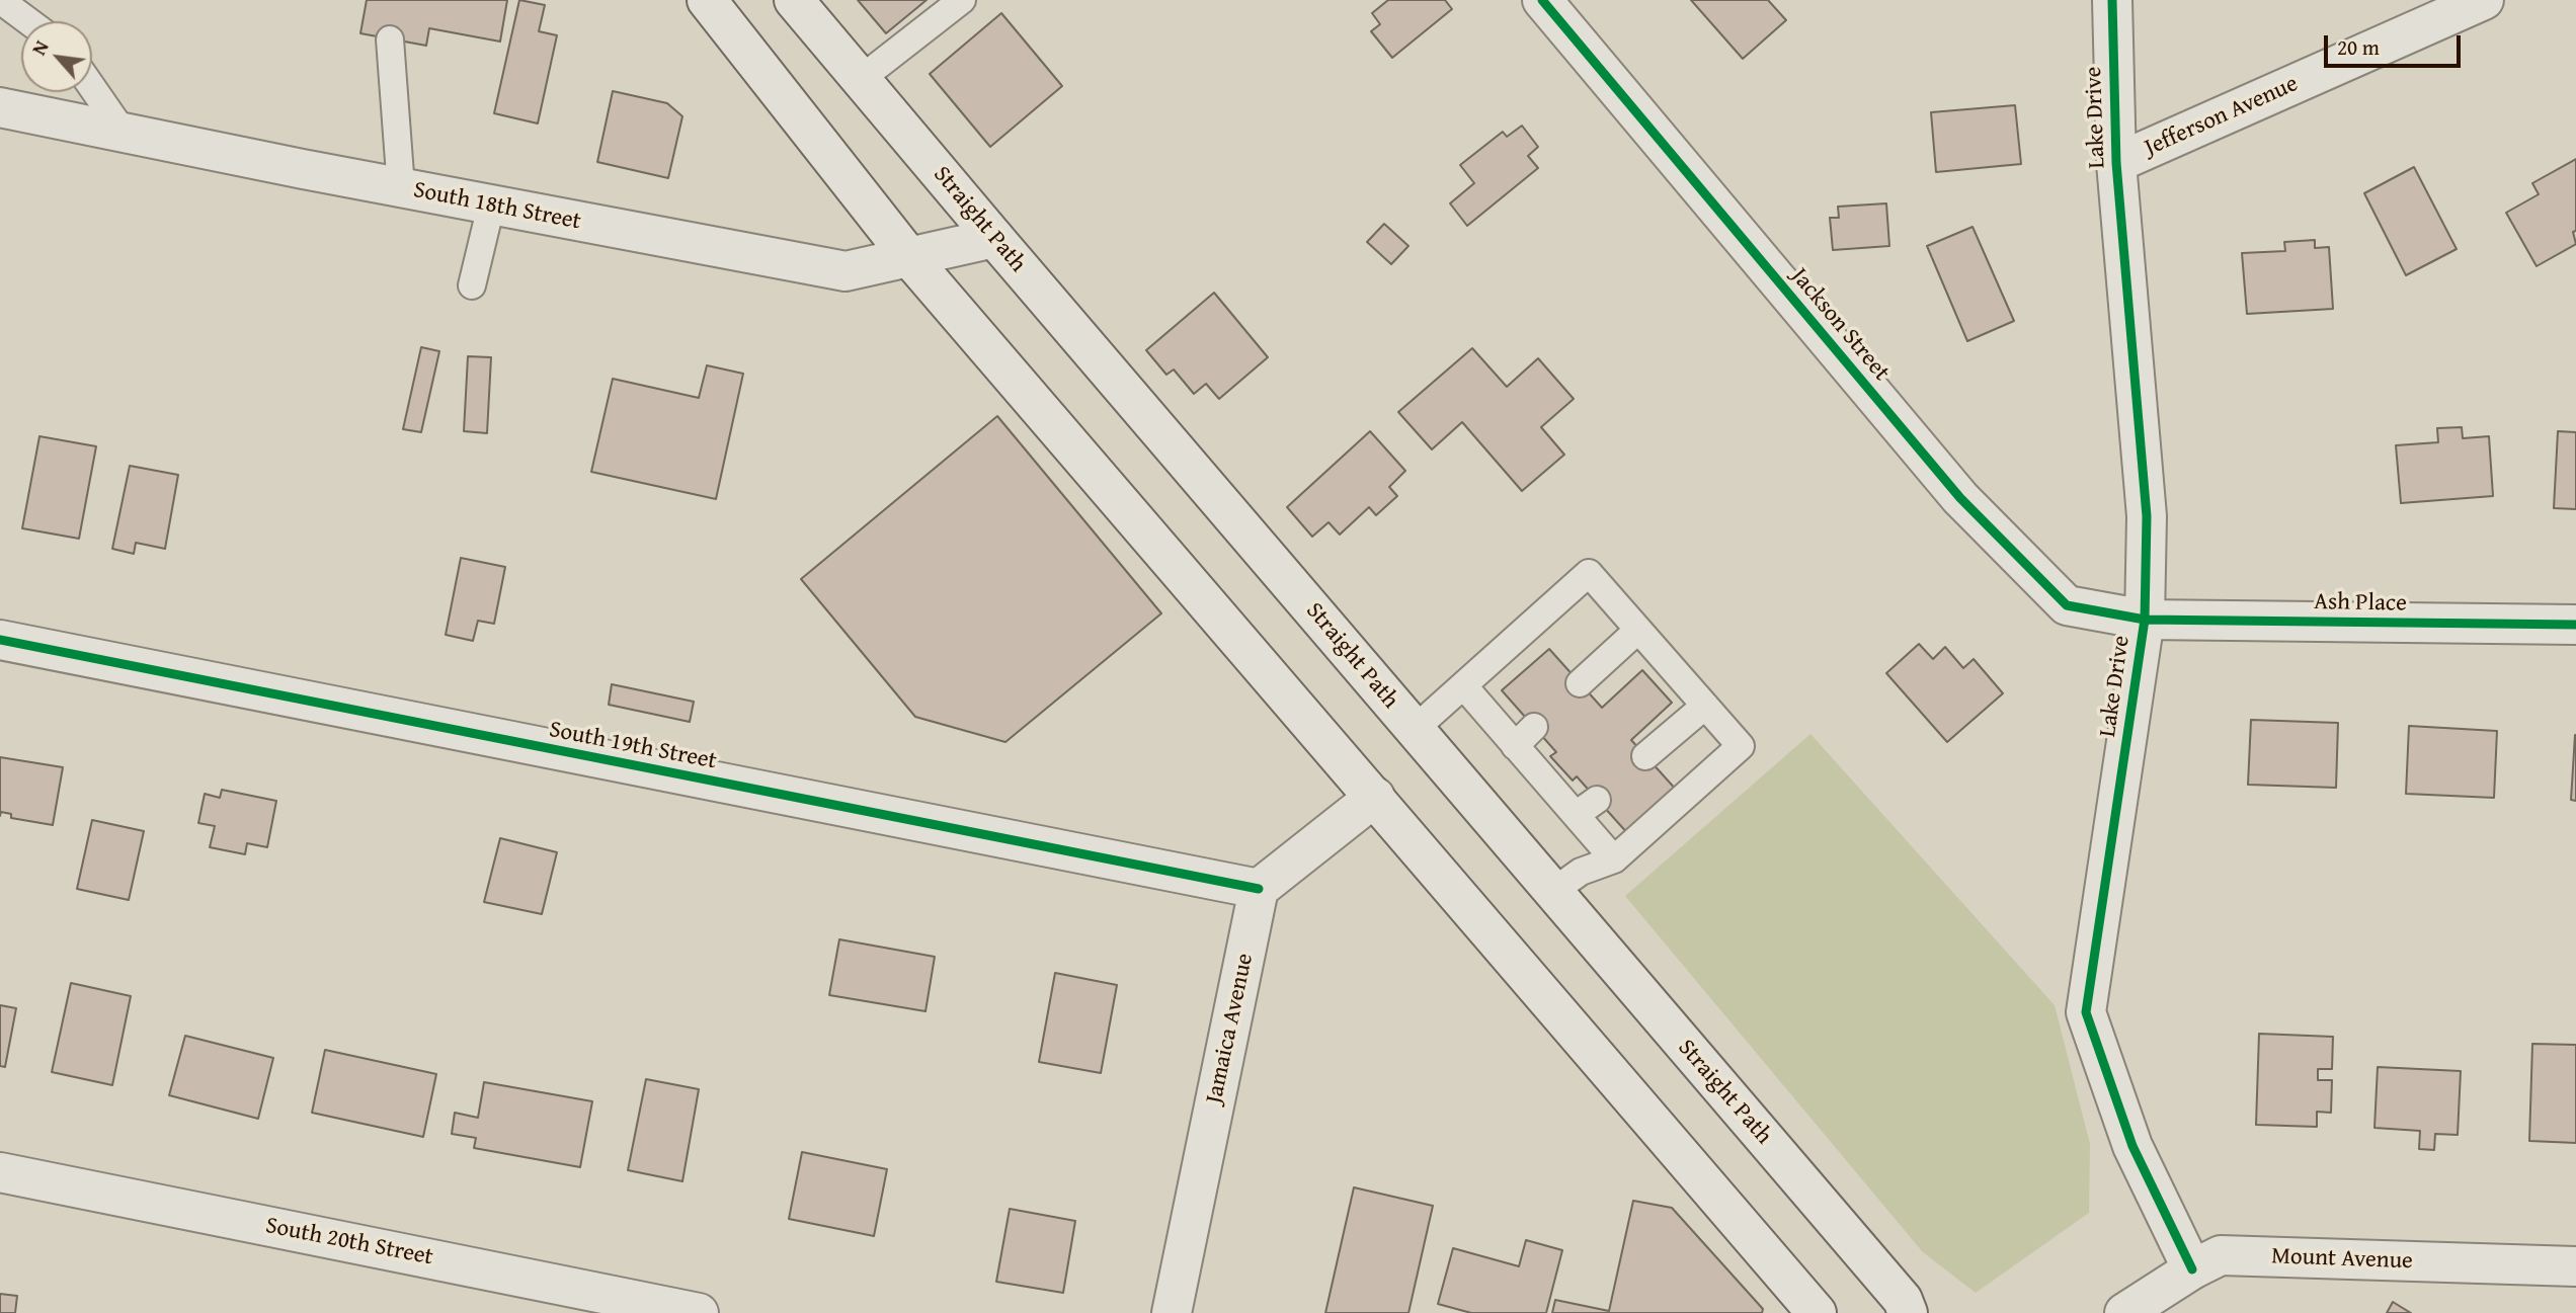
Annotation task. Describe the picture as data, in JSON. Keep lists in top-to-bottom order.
{
  "streets": {
    "street": [
      "Jefferson Avenue",
      "Lake Drive",
      "South 18th Street",
      "Straight Path",
      "Jackson Street",
      "Ash Place",
      "South 19th Street",
      "Jamaica Avenue",
      "South 20th Street",
      "Mount Avenue"
    ]
  },
  "crossings": [
    ["Jefferson Avenue", "Lake Drive"],
    ["Lake Drive", "Jackson Street"],
    ["Lake Drive", "Ash Place"],
    ["Lake Drive", "Mount Avenue"],
    ["South 18th Street", "Straight Path"],
    ["Jackson Street", "Ash Place"],
    ["South 19th Street", "Jamaica Avenue"]
  ],
  "scale_bar": "20 m",
  "north": "top left"
}
